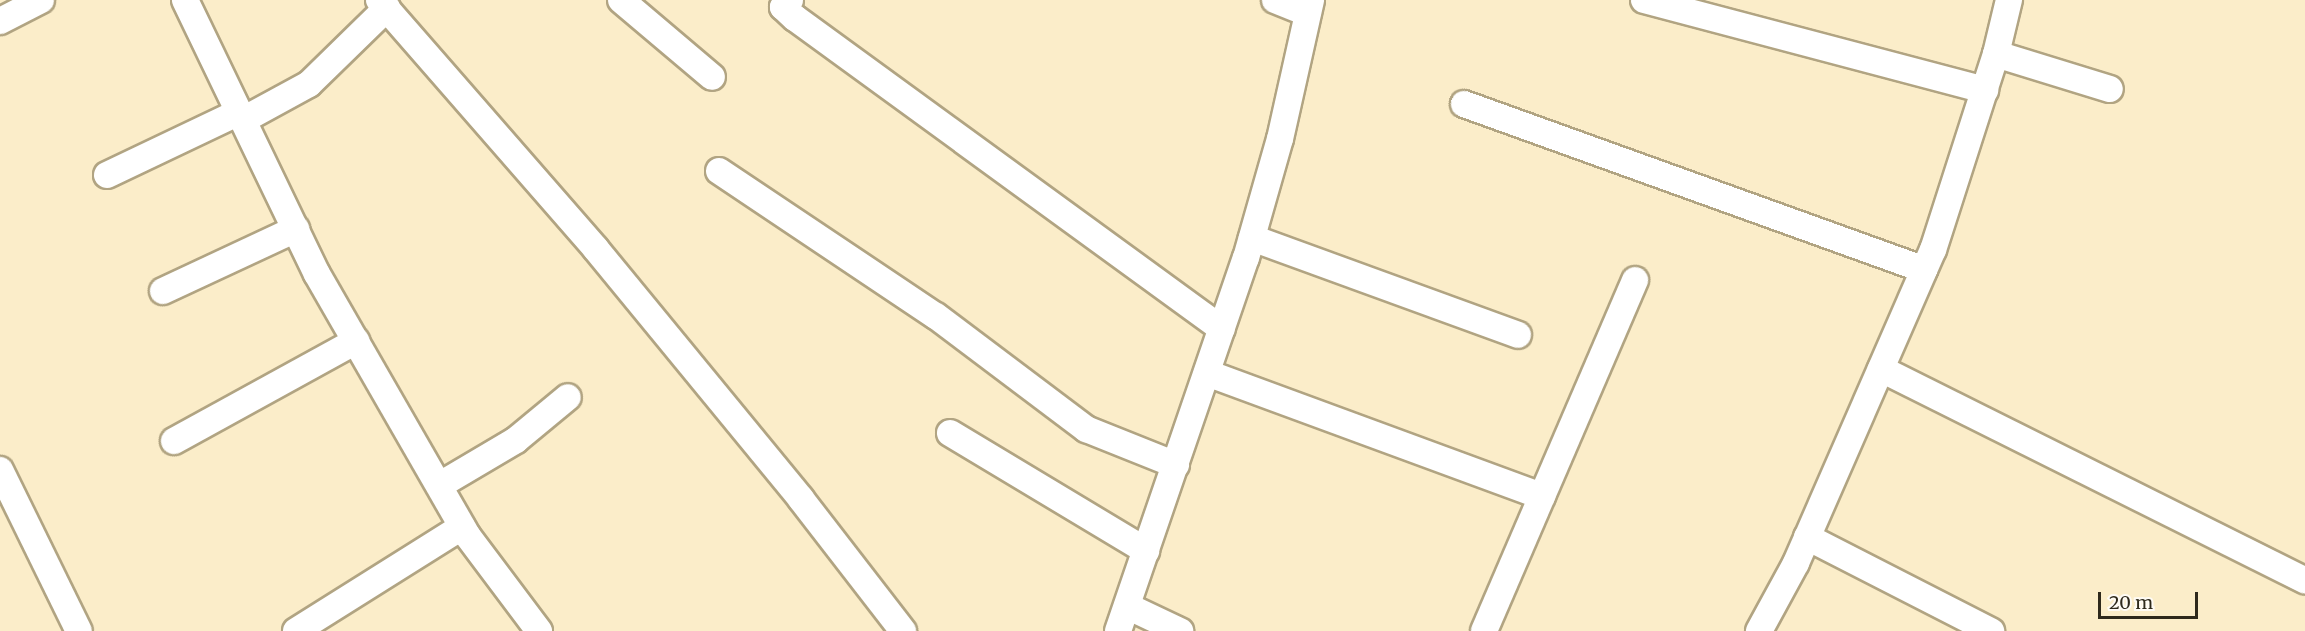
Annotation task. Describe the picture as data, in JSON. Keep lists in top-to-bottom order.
{
  "scale_bar": "20 m"
}
